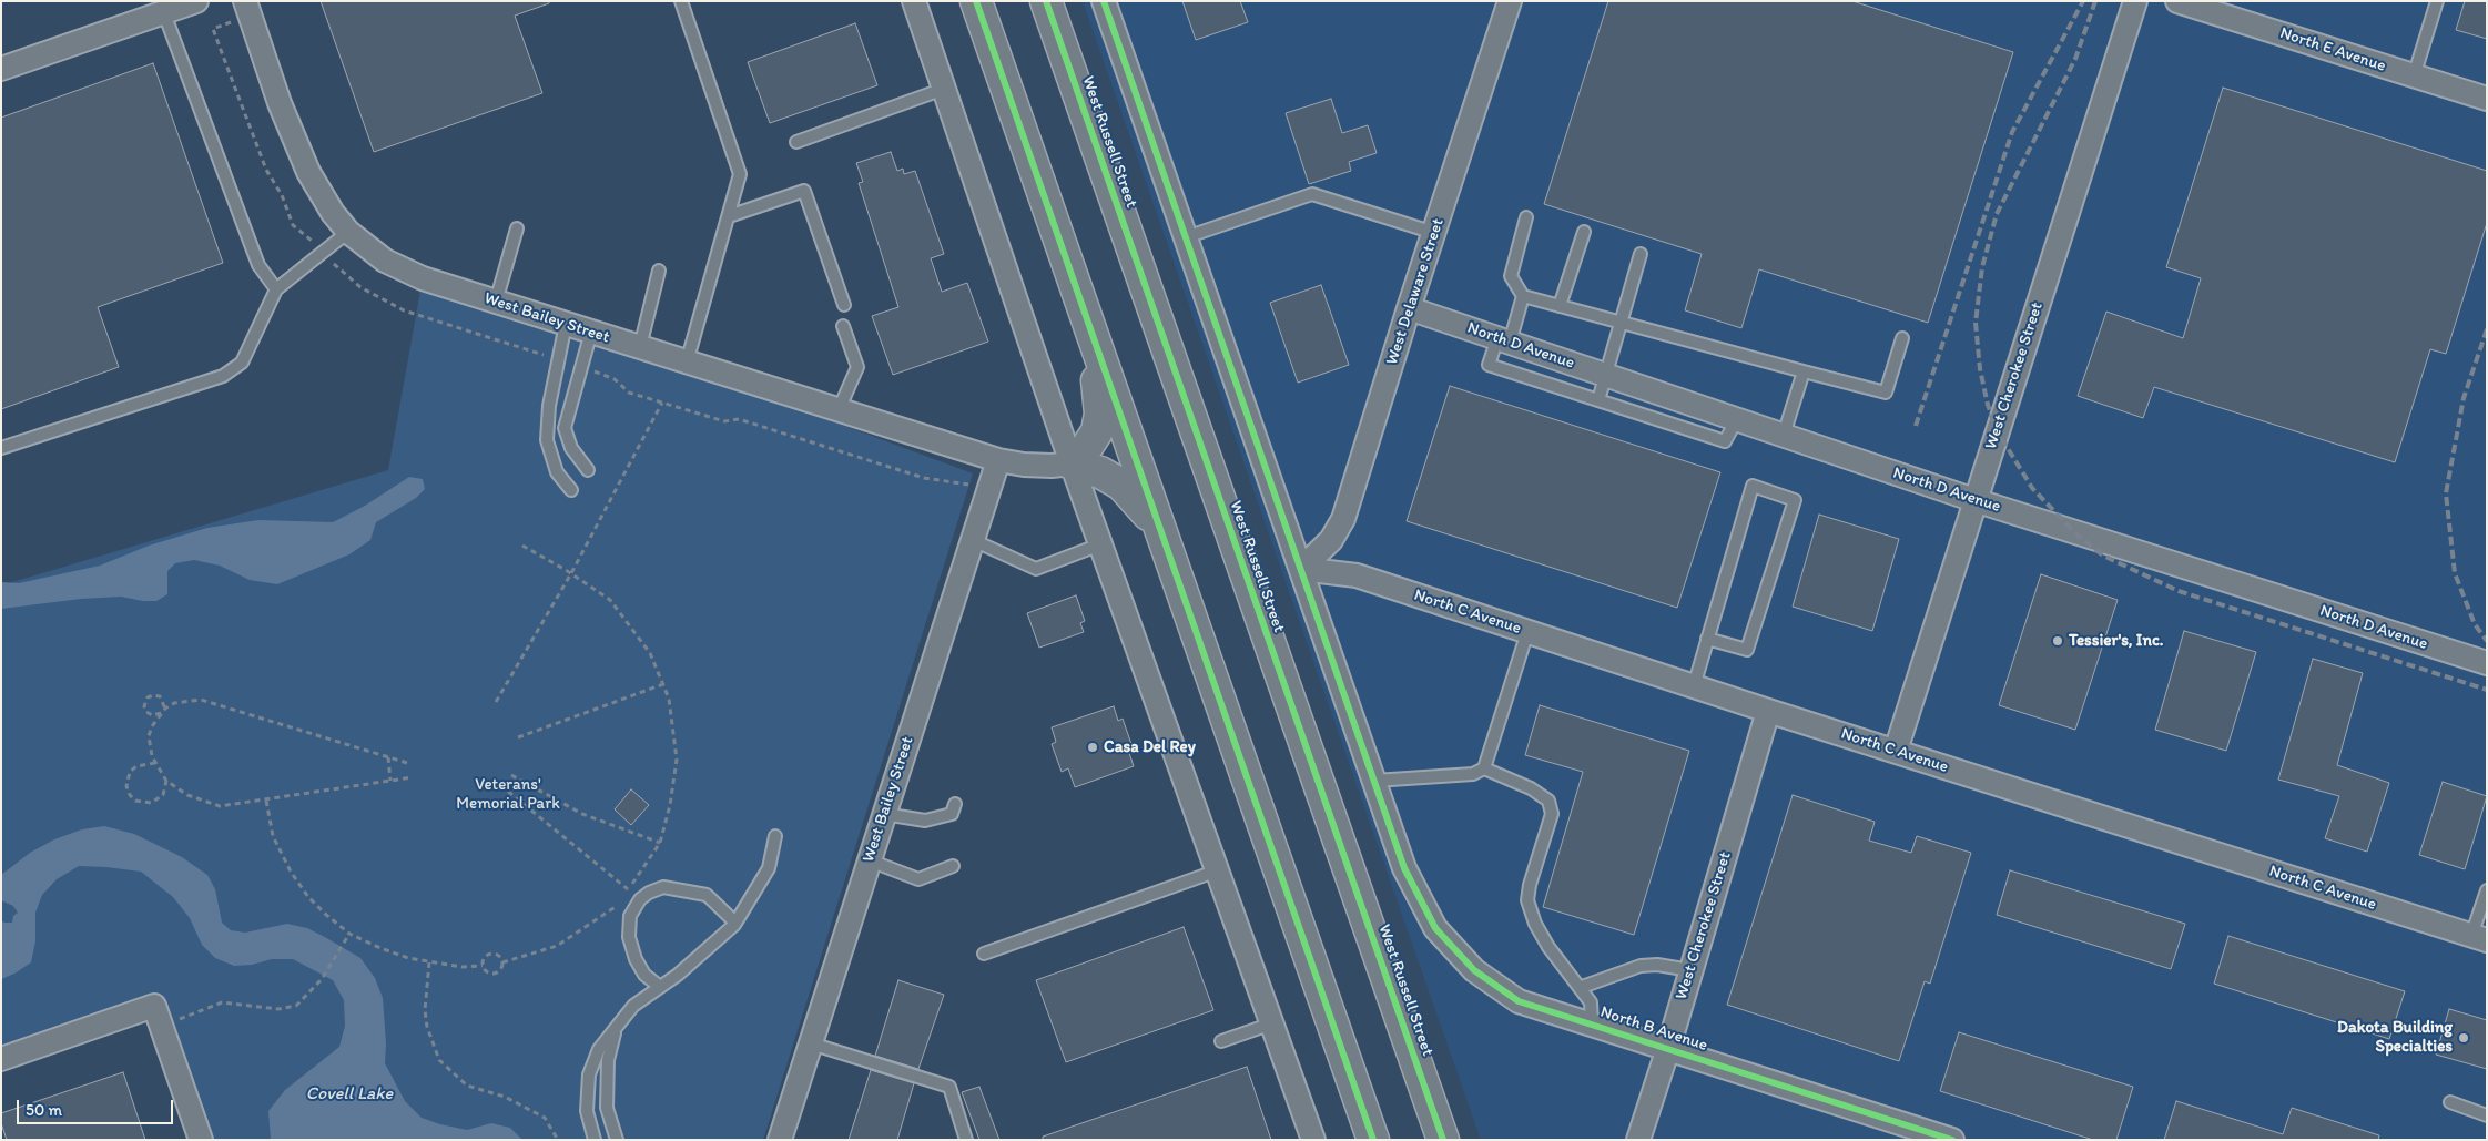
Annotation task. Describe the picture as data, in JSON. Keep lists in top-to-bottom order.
{
  "streets": {
    "highway": ["West Russell Street"],
    "street": [
      "North E Avenue",
      "West Delaware Street",
      "West Bailey Street",
      "North D Avenue",
      "West Cherokee Street",
      "North C Avenue",
      "North B Avenue"
    ]
  },
  "crossings": [
    ["West Delaware Street", "North D Avenue"],
    ["West Delaware Street", "North C Avenue"],
    ["North D Avenue", "West Cherokee Street"],
    ["West Cherokee Street", "North C Avenue"],
    ["West Cherokee Street", "North B Avenue"]
  ],
  "water": ["Covell Lake"],
  "parks": ["Veterans' Memorial Park"],
  "places": ["Tessier's, Inc.", "Casa Del Rey", "Dakota Building Specialties"],
  "scale_bar": "50 m"
}
